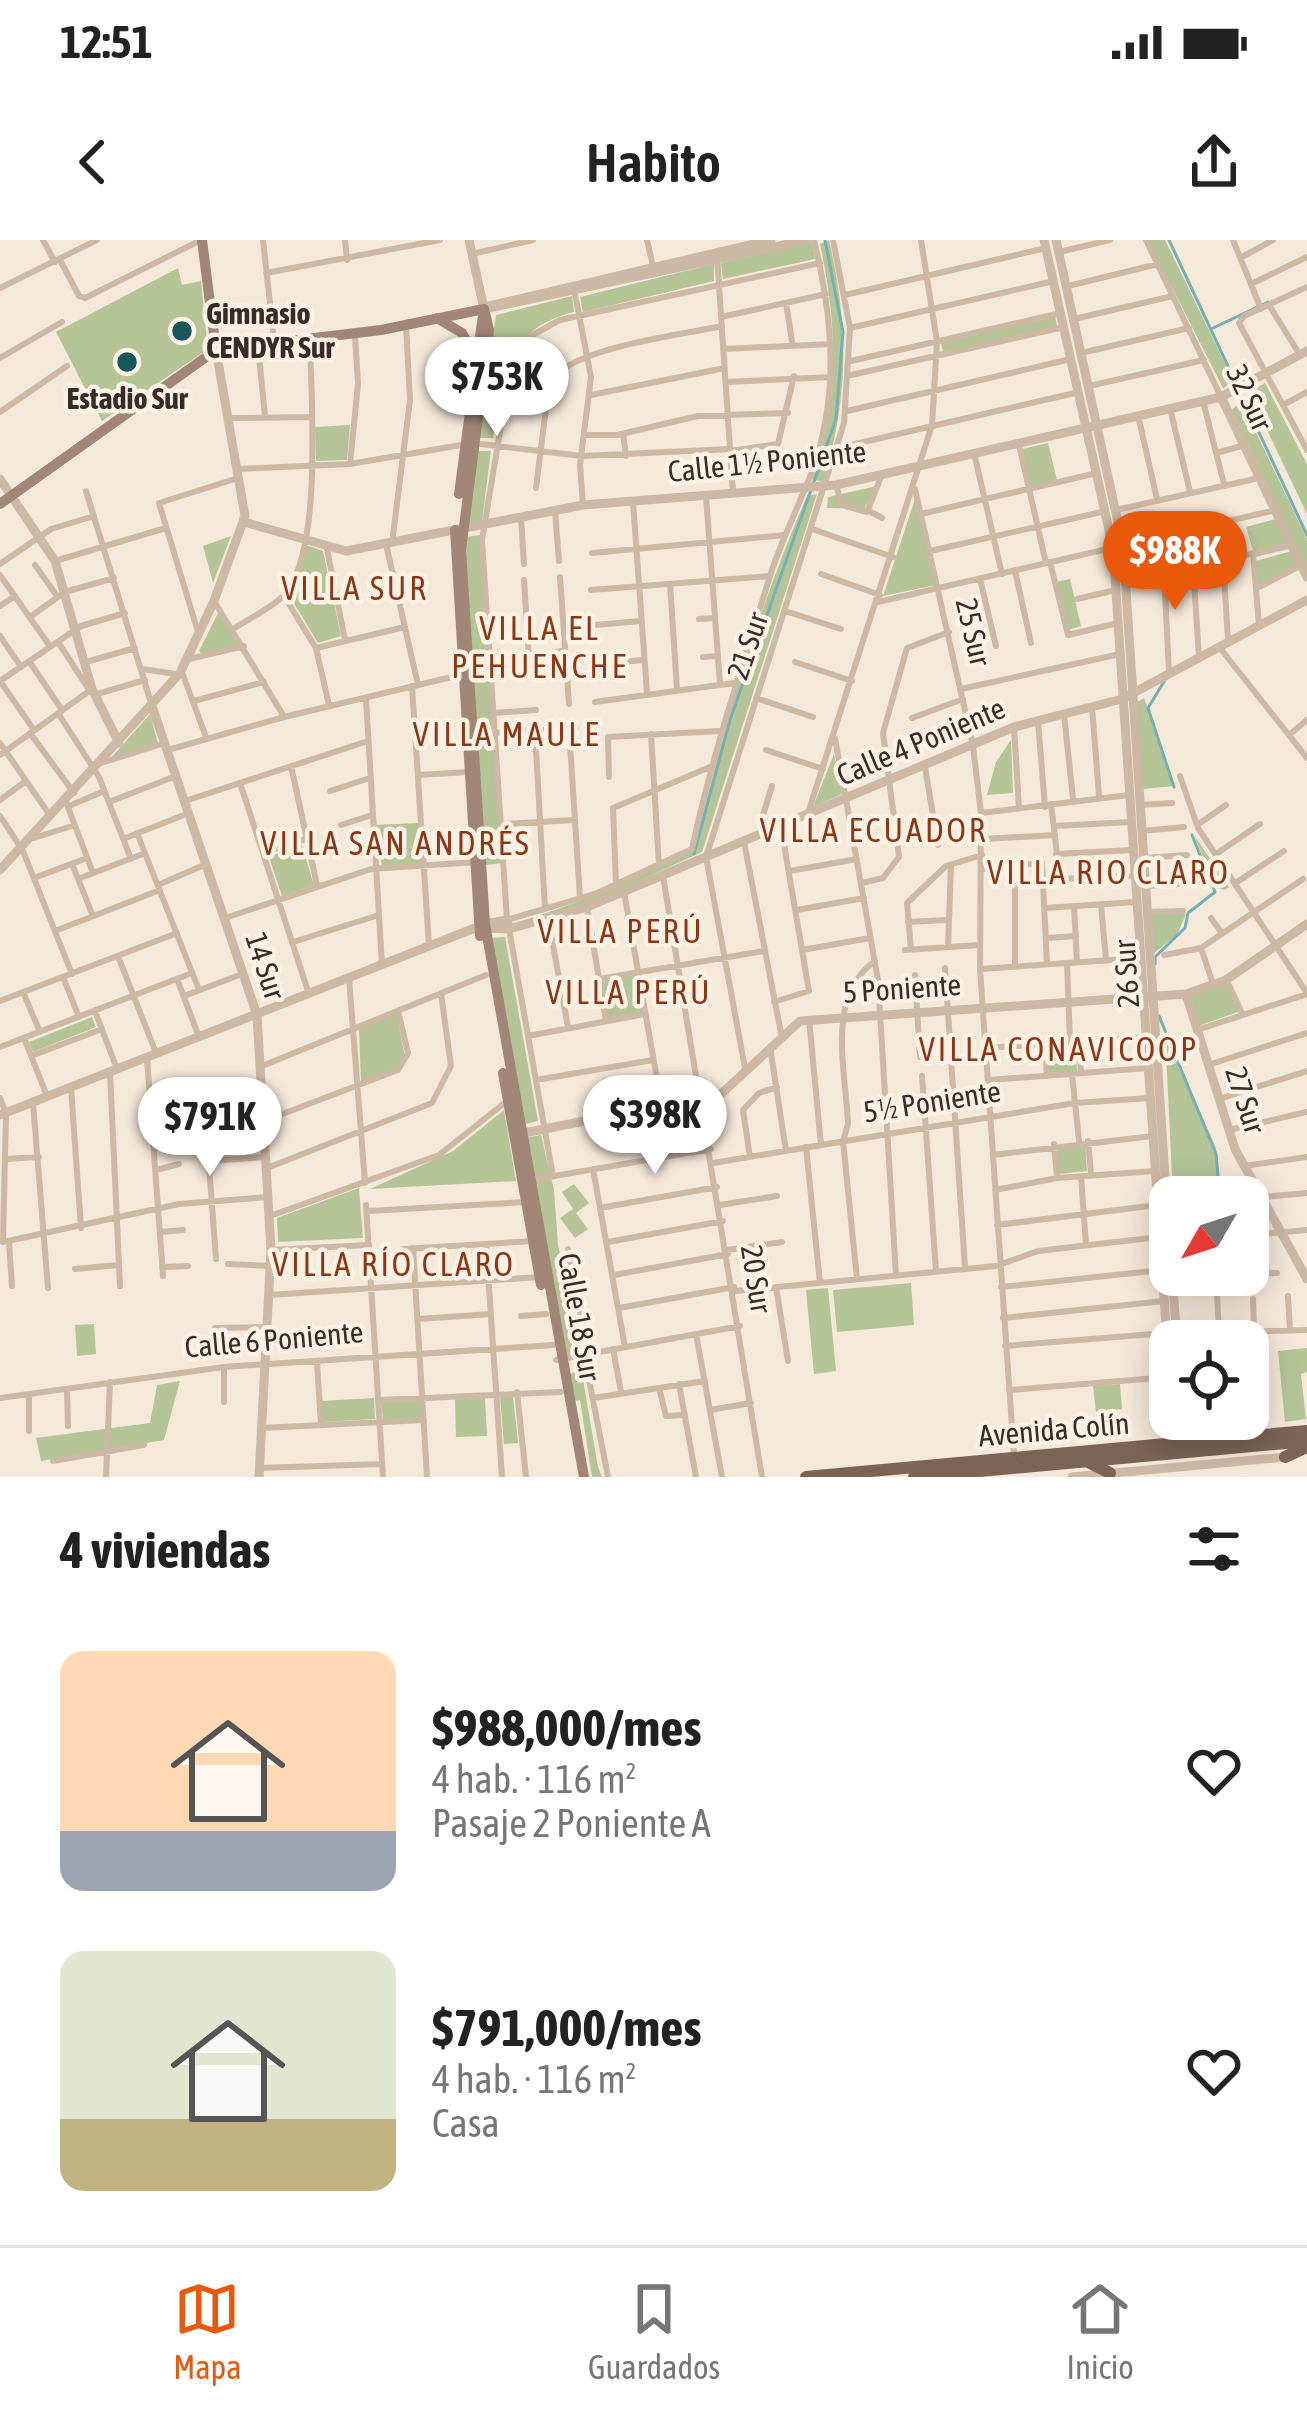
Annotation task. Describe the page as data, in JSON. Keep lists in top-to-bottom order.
{
  "streets": {
    "main road": ["Calle 18 Sur", "Avenida Colín"],
    "street": [
      "32 Sur",
      "Calle 1½ Poniente",
      "25 Sur",
      "21 Sur",
      "Calle 4 Poniente",
      "14 Sur",
      "26 Sur",
      "5 Poniente",
      "27 Sur",
      "5½ Poniente",
      "20 Sur",
      "Calle 6 Poniente"
    ]
  },
  "crossings": [
    ["32 Sur", "Calle 1½ Poniente"],
    ["Calle 1½ Poniente", "21 Sur"],
    ["Calle 1½ Poniente", "26 Sur"],
    ["Calle 1½ Poniente", "Calle 18 Sur"],
    ["25 Sur", "Calle 4 Poniente"],
    ["25 Sur", "5 Poniente"],
    ["25 Sur", "5½ Poniente"],
    ["25 Sur", "Avenida Colín"],
    ["21 Sur", "Calle 4 Poniente"],
    ["21 Sur", "5 Poniente"],
    ["Calle 4 Poniente", "14 Sur"],
    ["Calle 4 Poniente", "26 Sur"],
    ["Calle 4 Poniente", "20 Sur"],
    ["Calle 4 Poniente", "Calle 18 Sur"],
    ["14 Sur", "Calle 6 Poniente"],
    ["26 Sur", "5 Poniente"],
    ["26 Sur", "5½ Poniente"],
    ["5 Poniente", "27 Sur"],
    ["5 Poniente", "20 Sur"],
    ["5 Poniente", "Calle 18 Sur"],
    ["5½ Poniente", "20 Sur"],
    ["Calle 18 Sur", "Calle 6 Poniente"]
  ],
  "districts": [
    "VILLA SUR",
    "VILLA EL PEHUENCHE",
    "VILLA MAULE",
    "VILLA ECUADOR",
    "VILLA SAN ANDRÉS",
    "VILLA RIO CLARO",
    "VILLA PERÚ",
    "VILLA PERÚ",
    "VILLA CONAVICOOP",
    "VILLA RÍO CLARO"
  ],
  "places": ["Gimnasio CENDYR Sur", "Estadio Sur"],
  "north": "bottom left",
  "page": {
    "status": "12:51",
    "header": "Habito",
    "price": [
      "$753K",
      "$988K",
      "$398K",
      "$791K"
    ],
    "heading": "4 viviendas",
    "list": [
      {
        "name": "$988,000/mes",
        "note": "4 hab. · 116 m² · Pasaje 2 Poniente A"
      },
      {
        "name": "$791,000/mes",
        "note": "4 hab. · 116 m² · Casa"
      }
    ],
    "tabs": ["Mapa", "Guardados", "Inicio"]
  }
}
